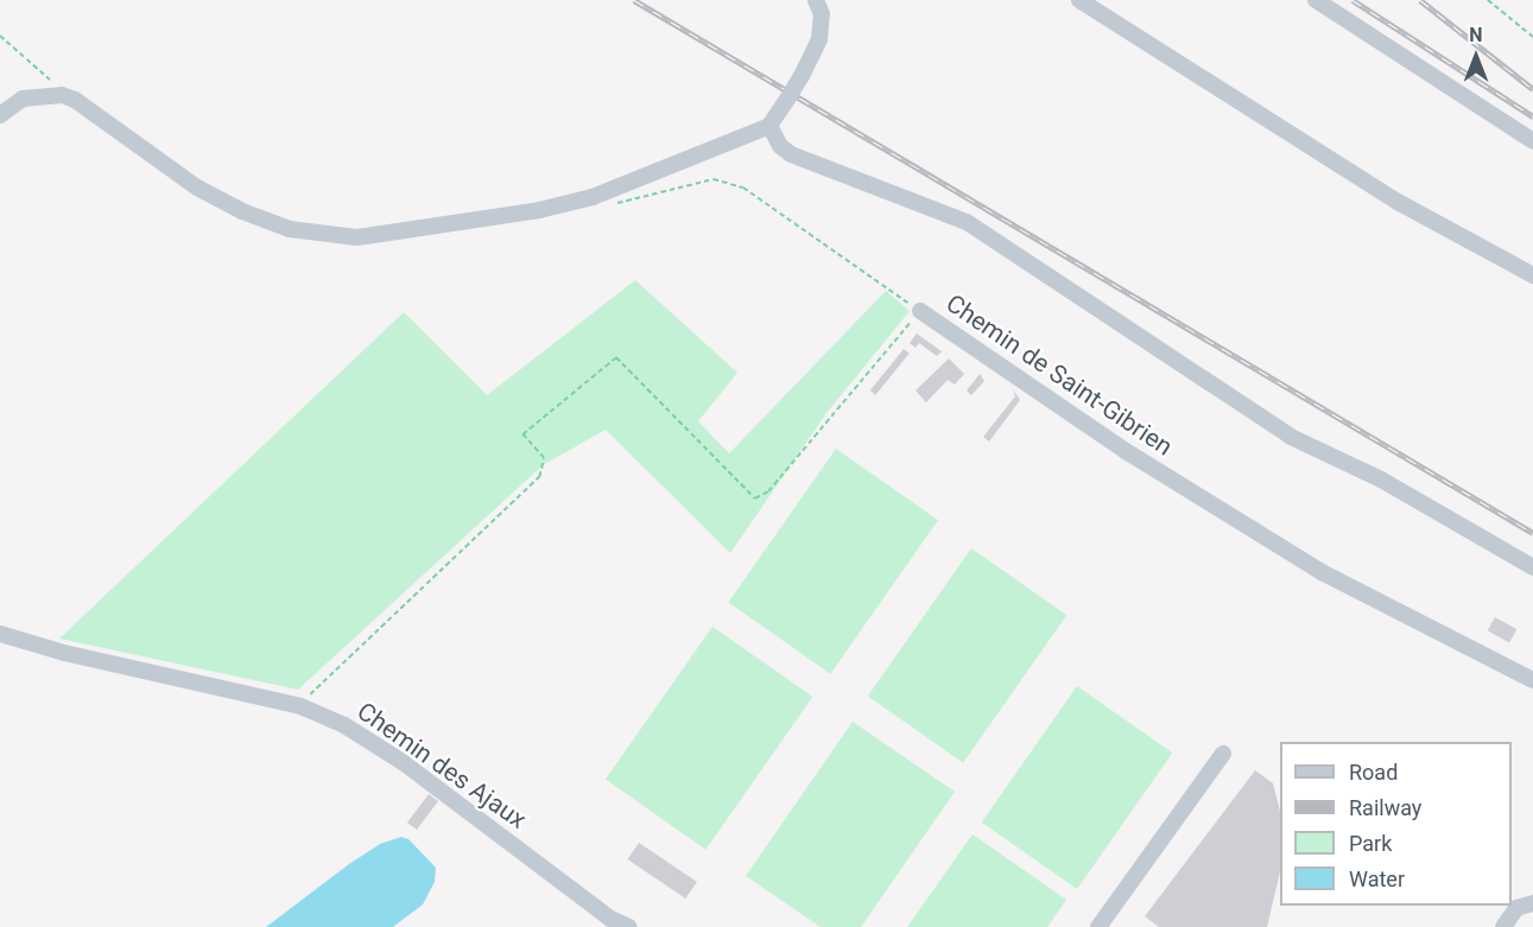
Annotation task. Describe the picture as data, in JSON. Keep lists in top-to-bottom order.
{
  "streets": {
    "street": ["Chemin de Saint-Gibrien", "Chemin des Ajaux"]
  },
  "legend": [
    "Road",
    "Railway",
    "Park",
    "Water"
  ],
  "north": "top"
}
